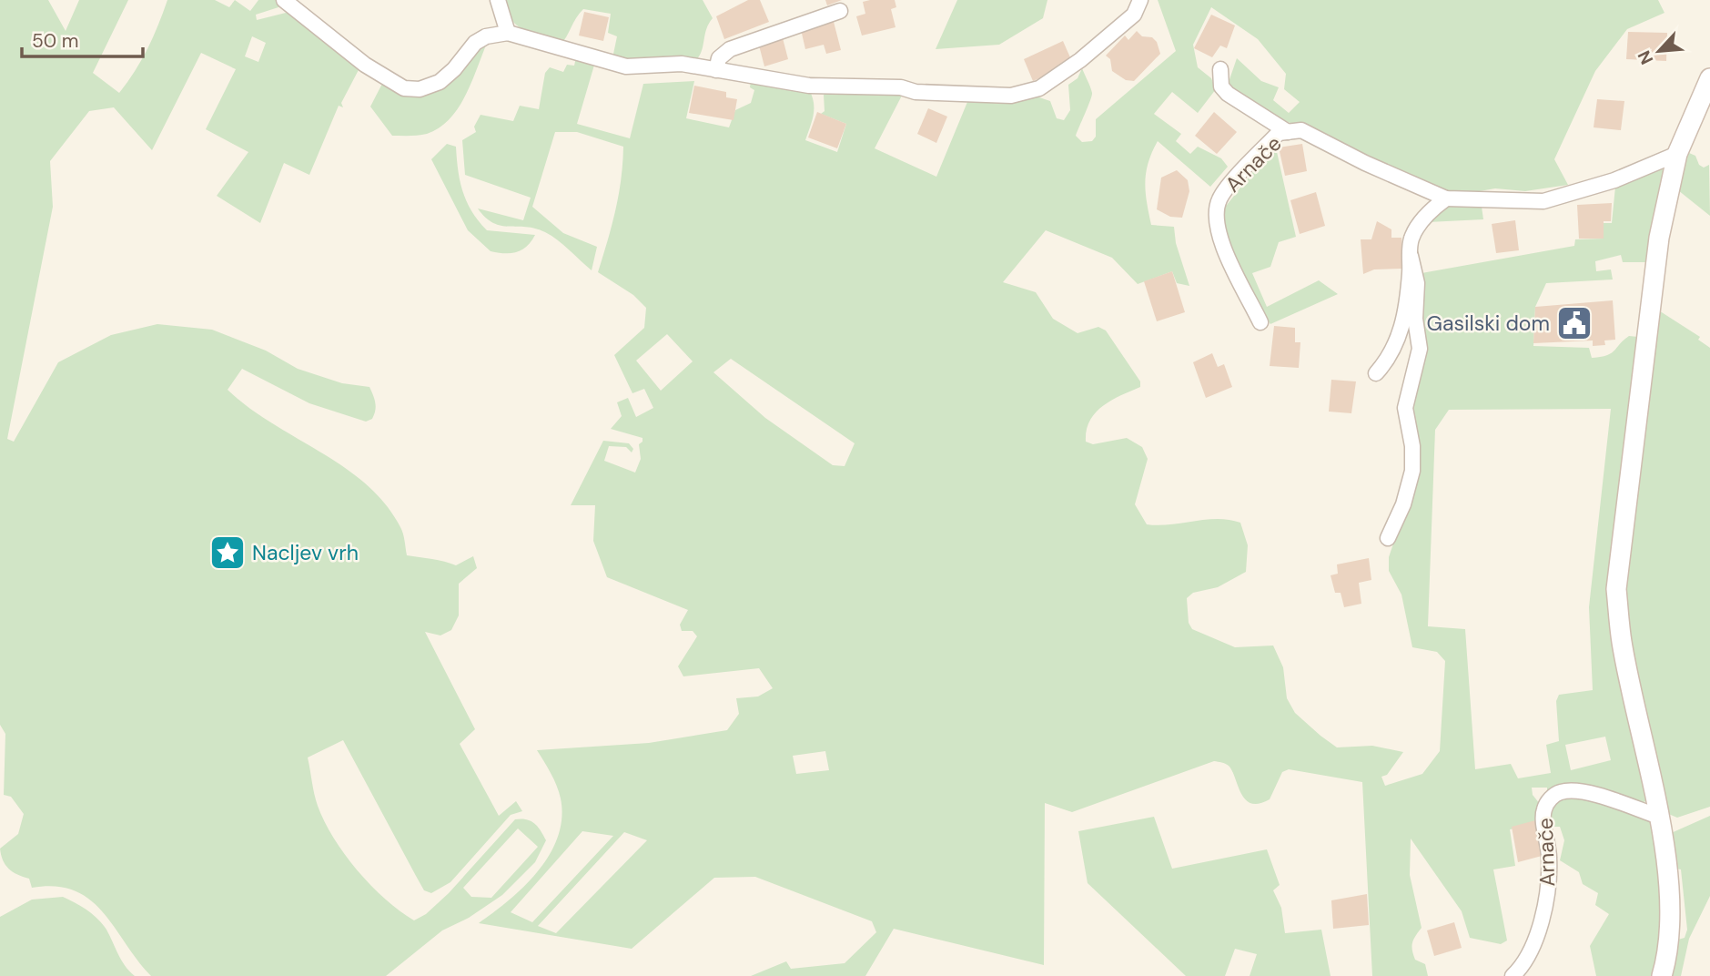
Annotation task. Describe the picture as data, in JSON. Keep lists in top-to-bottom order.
{
  "streets": {
    "street": ["Arnače"]
  },
  "places": {
    "public building": ["Gasilski dom"],
    "place": ["Nacljev vrh"]
  },
  "scale_bar": "50 m",
  "north": "bottom left"
}
